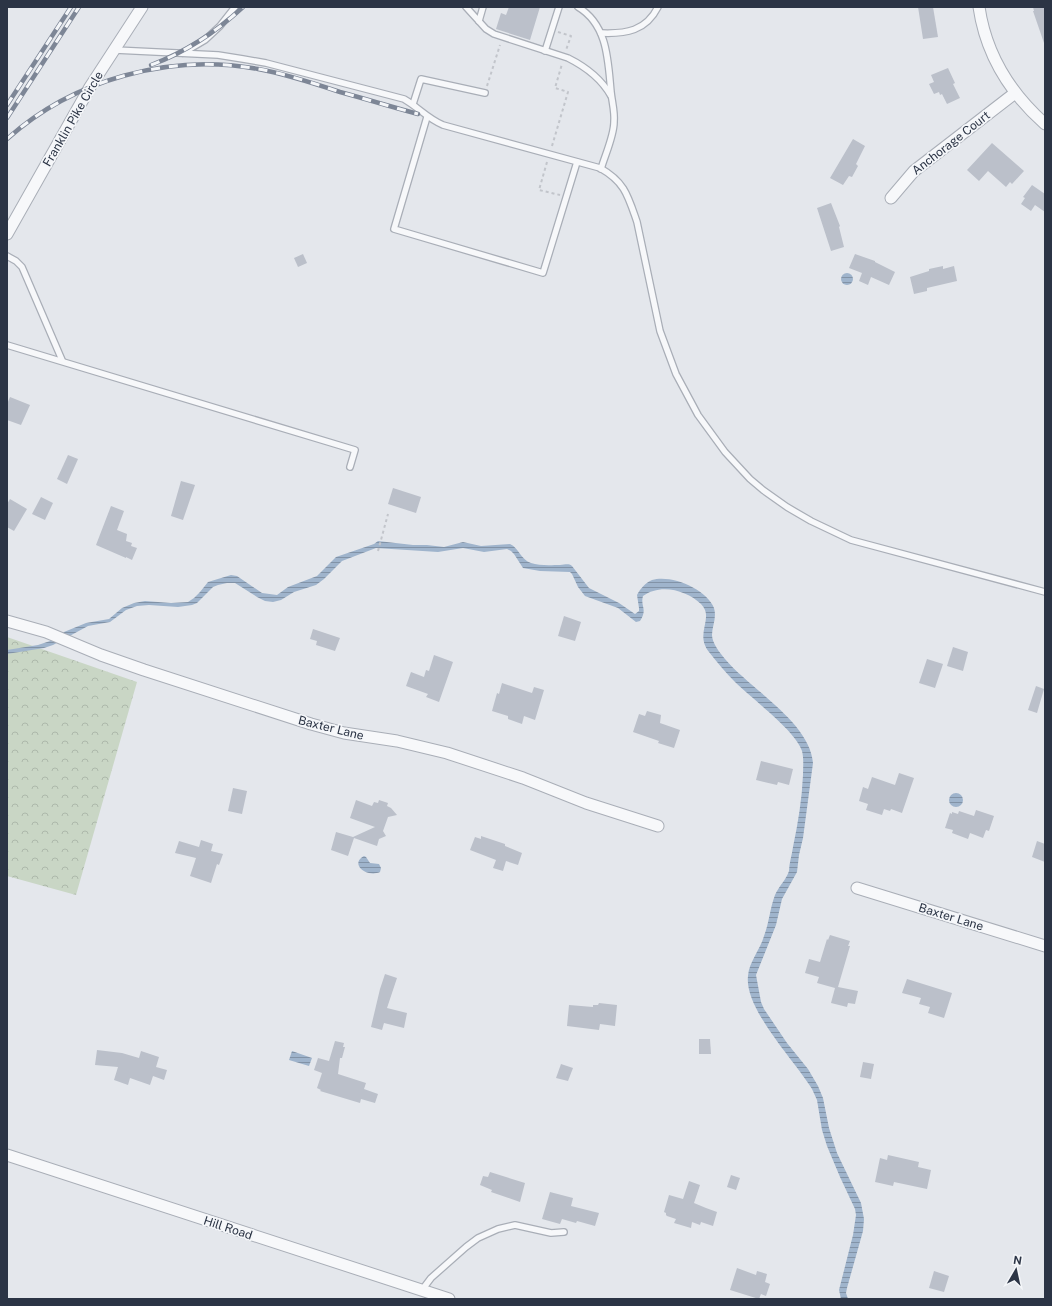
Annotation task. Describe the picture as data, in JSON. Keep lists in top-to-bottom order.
{
  "streets": {
    "street": [
      "Franklin Pike Circle",
      "Anchorage Court",
      "Baxter Lane",
      "Hill Road"
    ]
  },
  "north": "top"
}
